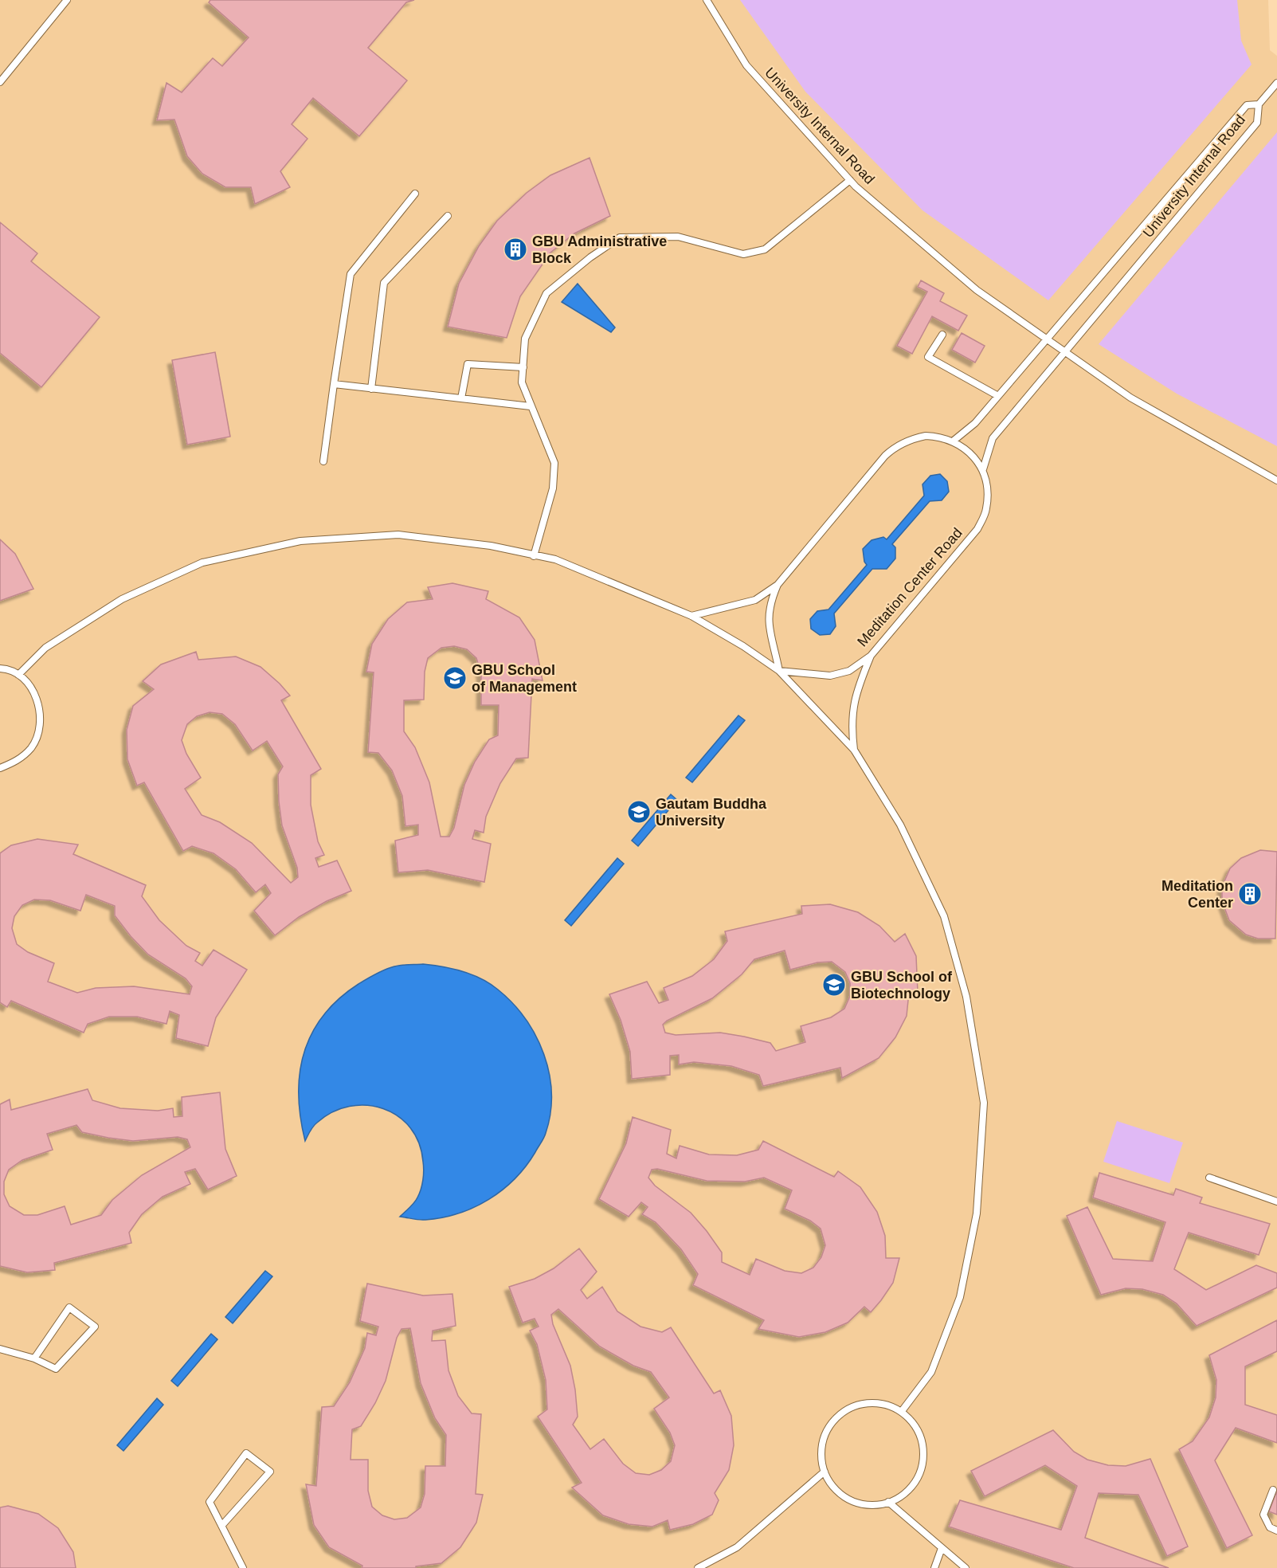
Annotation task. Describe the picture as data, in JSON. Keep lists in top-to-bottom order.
{
  "streets": {
    "lane": ["University Internal Road", "Meditation Center Road"]
  },
  "crossings": [
    ["University Internal Road", "Meditation Center Road"]
  ],
  "places": {
    "building": ["GBU Administrative Block", "Meditation Center"],
    "school or university": ["GBU School of Management", "Gautam Buddha University", "GBU School of Biotechnology"]
  }
}
